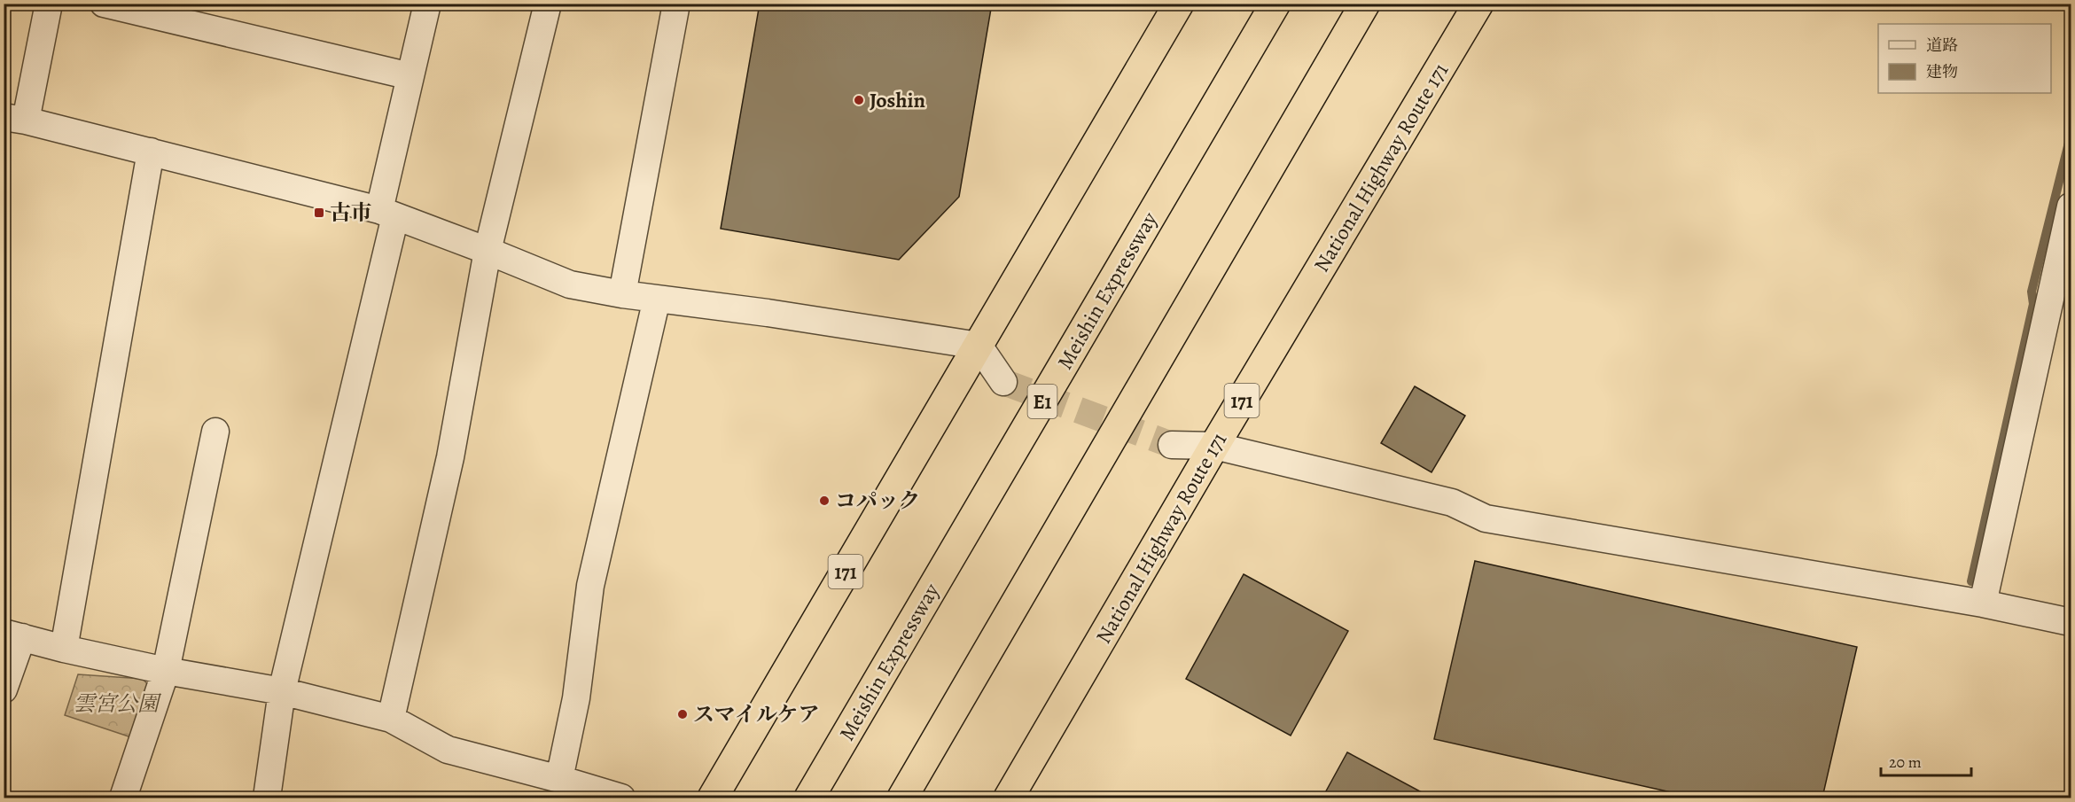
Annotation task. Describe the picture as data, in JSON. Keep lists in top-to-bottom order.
{
  "streets": {
    "highway": [
      "National Highway Route 171",
      "Meishin Expressway",
      "171",
      "E1"
    ]
  },
  "parks": ["雲宮公園"],
  "places": {
    "other": ["Joshin", "コパック", "スマイルケア"],
    "transit": ["古市"]
  },
  "legend": ["道路", "建物"],
  "scale_bar": "20 m"
}
